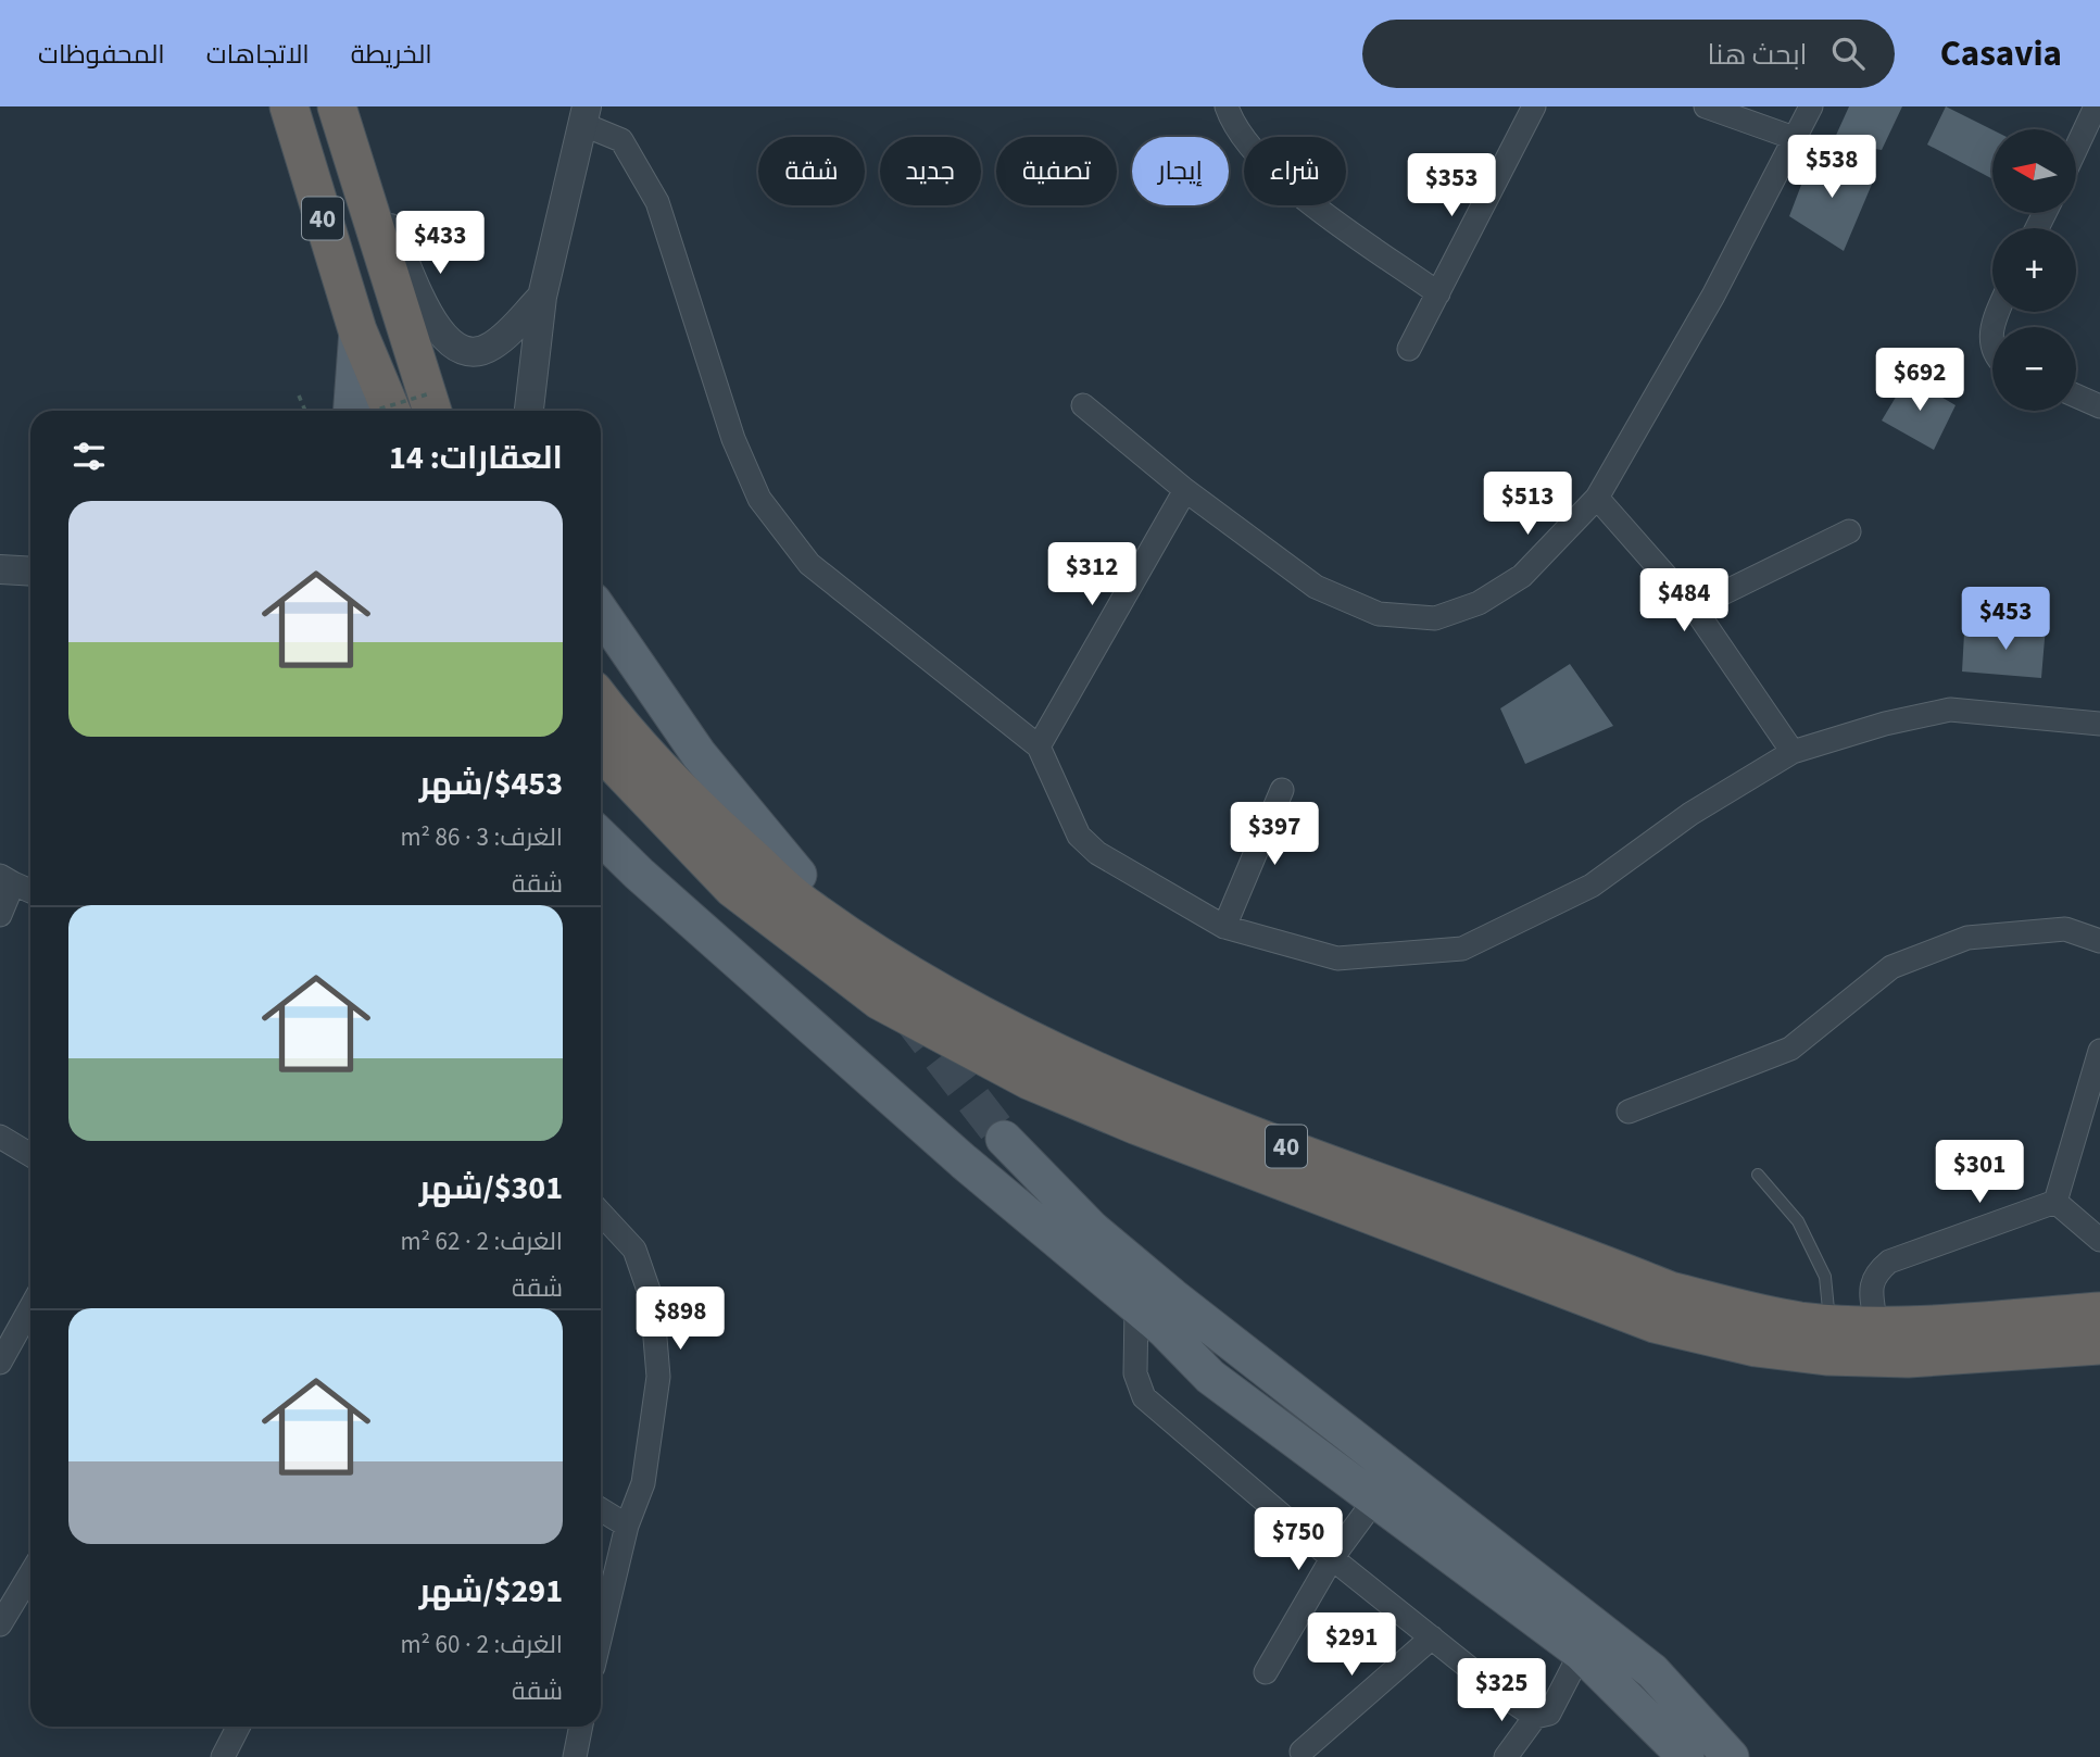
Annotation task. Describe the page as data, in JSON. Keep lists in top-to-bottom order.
{
  "streets": {
    "highway": ["40"]
  },
  "north": "left",
  "page": {
    "header": "Casavia",
    "search": "ابحث هنا",
    "nav": ["الخريطة", "الاتجاهات", "المحفوظات"],
    "map_buttons": ["+", "−"],
    "price": [
      "$538",
      "$353",
      "$433",
      "$692",
      "$513",
      "$312",
      "$484",
      "$453",
      "$397",
      "$301",
      "$898",
      "$750",
      "$291",
      "$325"
    ],
    "chip": [
      "شراء",
      "إيجار",
      "تصفية",
      "جديد",
      "شقة"
    ],
    "heading": "العقارات: 14",
    "list": [
      {
        "name": "$453/شهر",
        "note": "الغرف: 3 · 86 m² · شقة"
      },
      {
        "name": "$301/شهر",
        "note": "الغرف: 2 · 62 m² · شقة"
      },
      {
        "name": "$291/شهر",
        "note": "الغرف: 2 · 60 m² · شقة"
      }
    ]
  }
}
